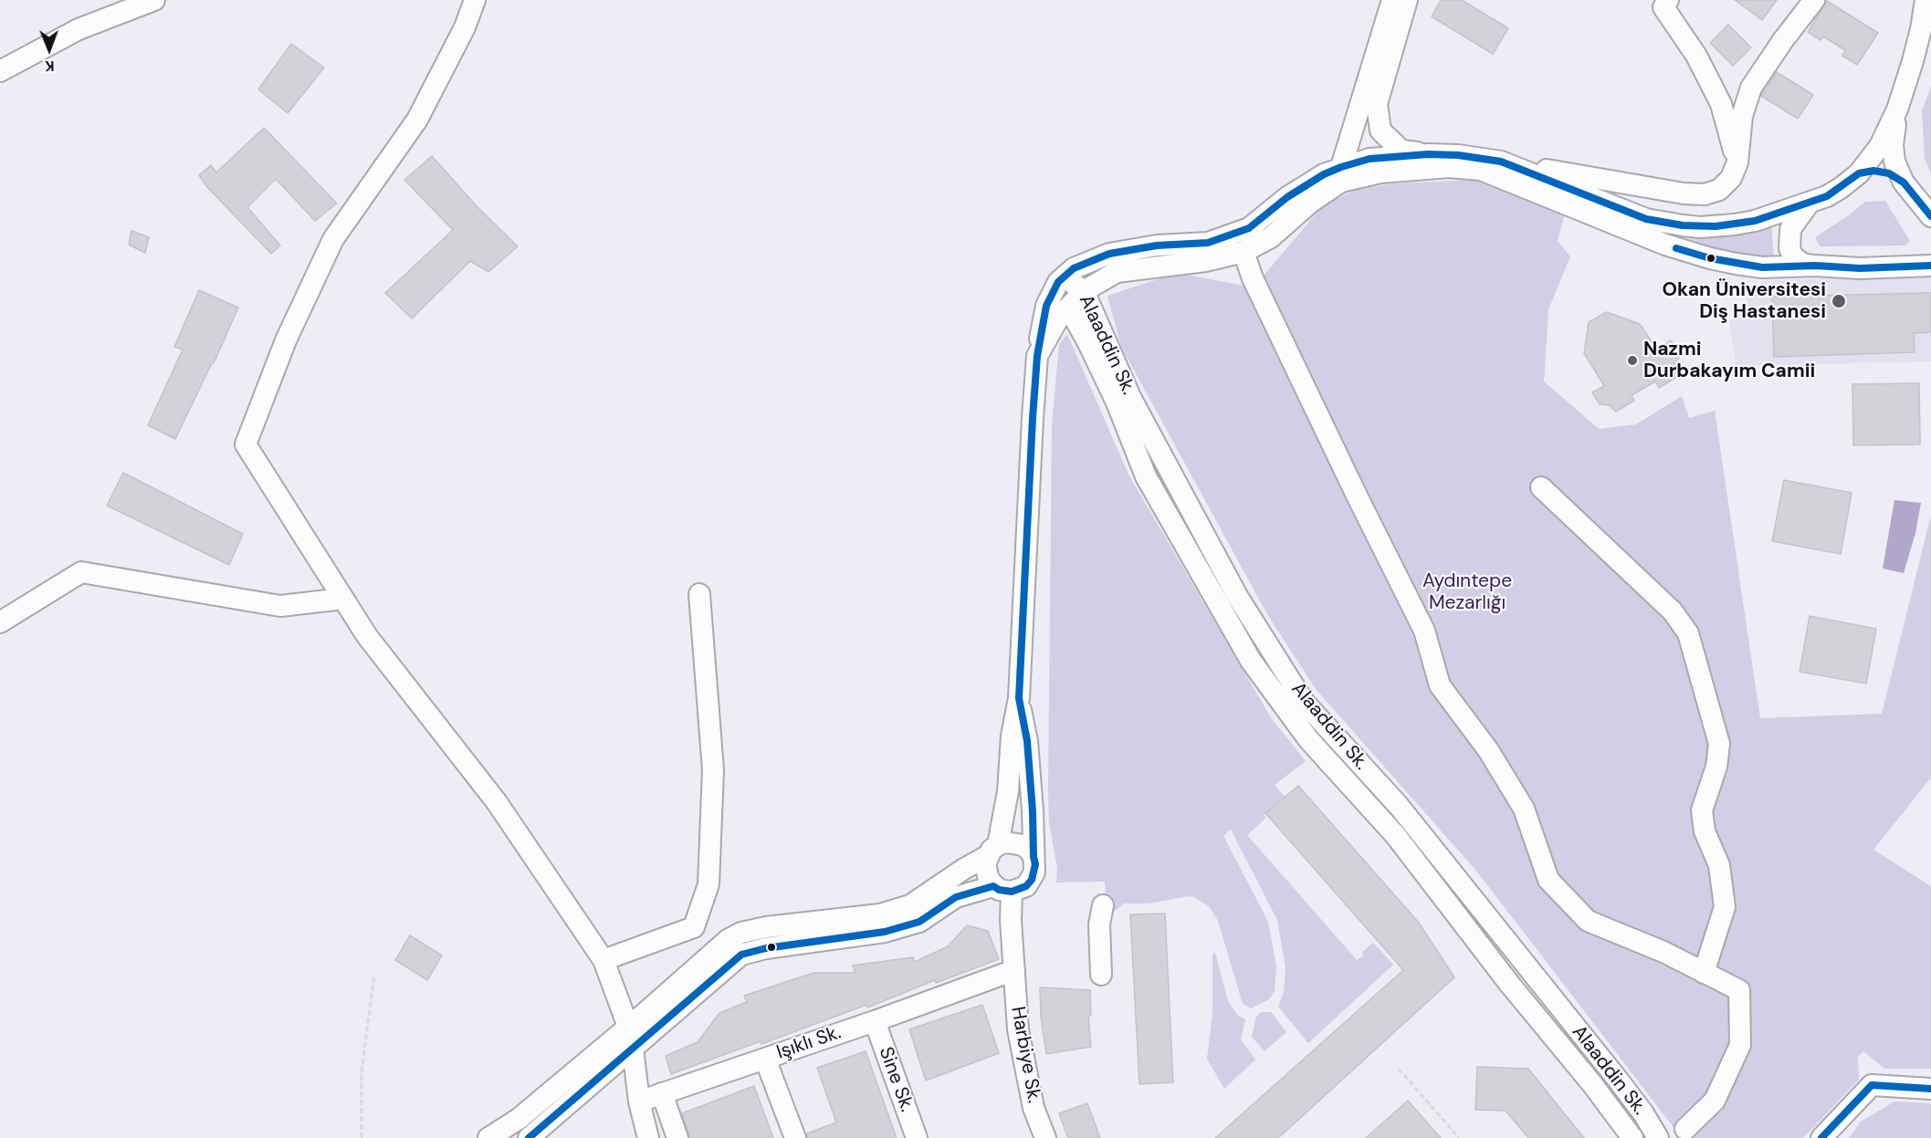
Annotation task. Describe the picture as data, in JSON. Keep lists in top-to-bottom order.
{
  "streets": {
    "street": [
      "Alaaddin Sk.",
      "Işıklı Sk.",
      "Harbiye Sk.",
      "Sine Sk."
    ]
  },
  "crossings": [
    ["Işıklı Sk.", "Harbiye Sk."],
    ["Işıklı Sk.", "Sine Sk."]
  ],
  "parks": ["Aydıntepe Mezarlığı"],
  "places": ["Okan Üniversitesi Diş Hastanesi", "Nazmi Durbakayım Camii"],
  "north": "bottom"
}
